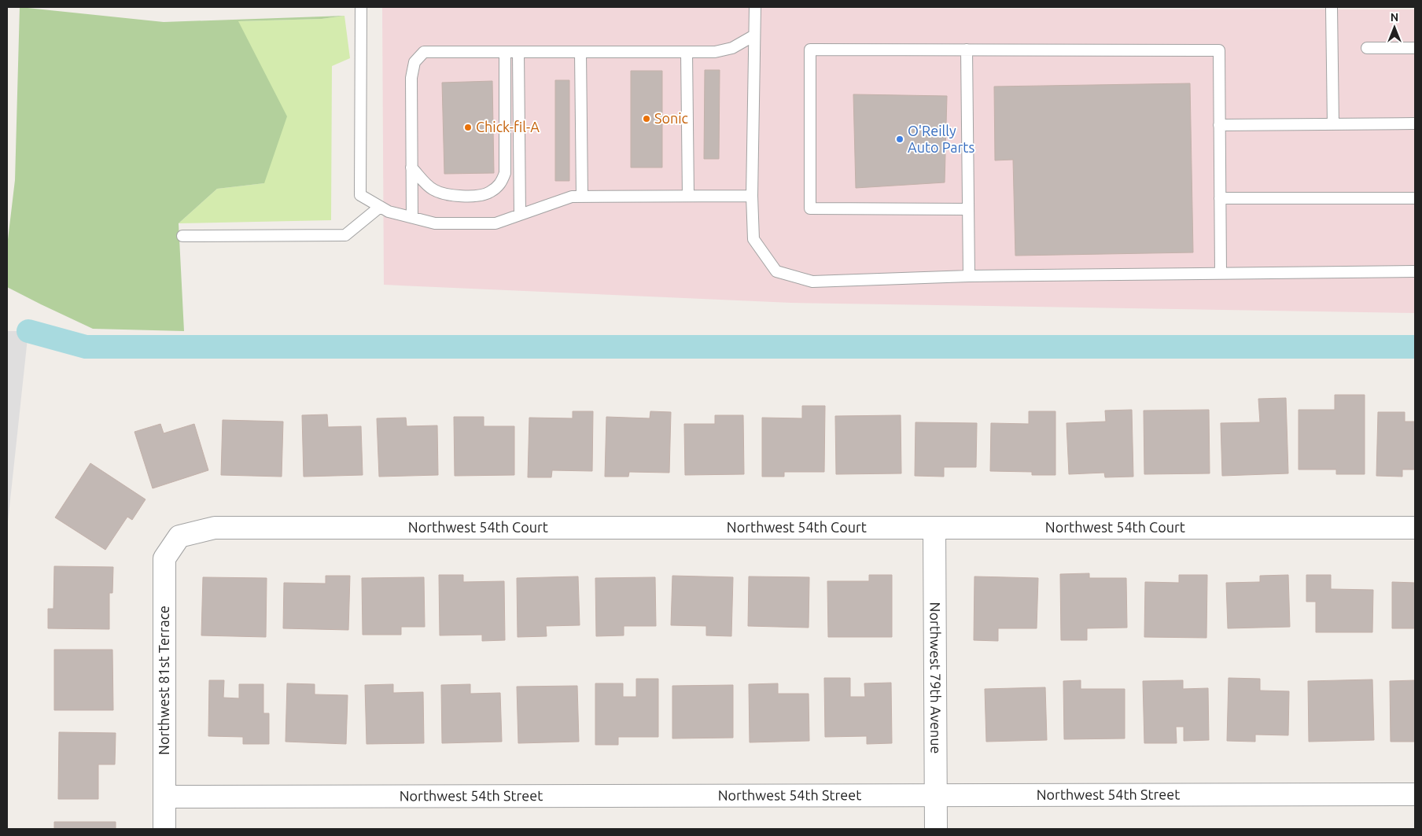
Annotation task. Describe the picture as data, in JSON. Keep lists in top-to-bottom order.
{
  "streets": {
    "street": [
      "Northwest 54th Court",
      "Northwest 79th Avenue",
      "Northwest 81st Terrace",
      "Northwest 54th Street"
    ]
  },
  "crossings": [
    ["Northwest 54th Court", "Northwest 79th Avenue"],
    ["Northwest 54th Court", "Northwest 81st Terrace"],
    ["Northwest 79th Avenue", "Northwest 54th Street"],
    ["Northwest 81st Terrace", "Northwest 54th Street"]
  ],
  "places": ["Sonic", "Chick-fil-A", "O'Reilly Auto Parts"],
  "north": "top"
}
